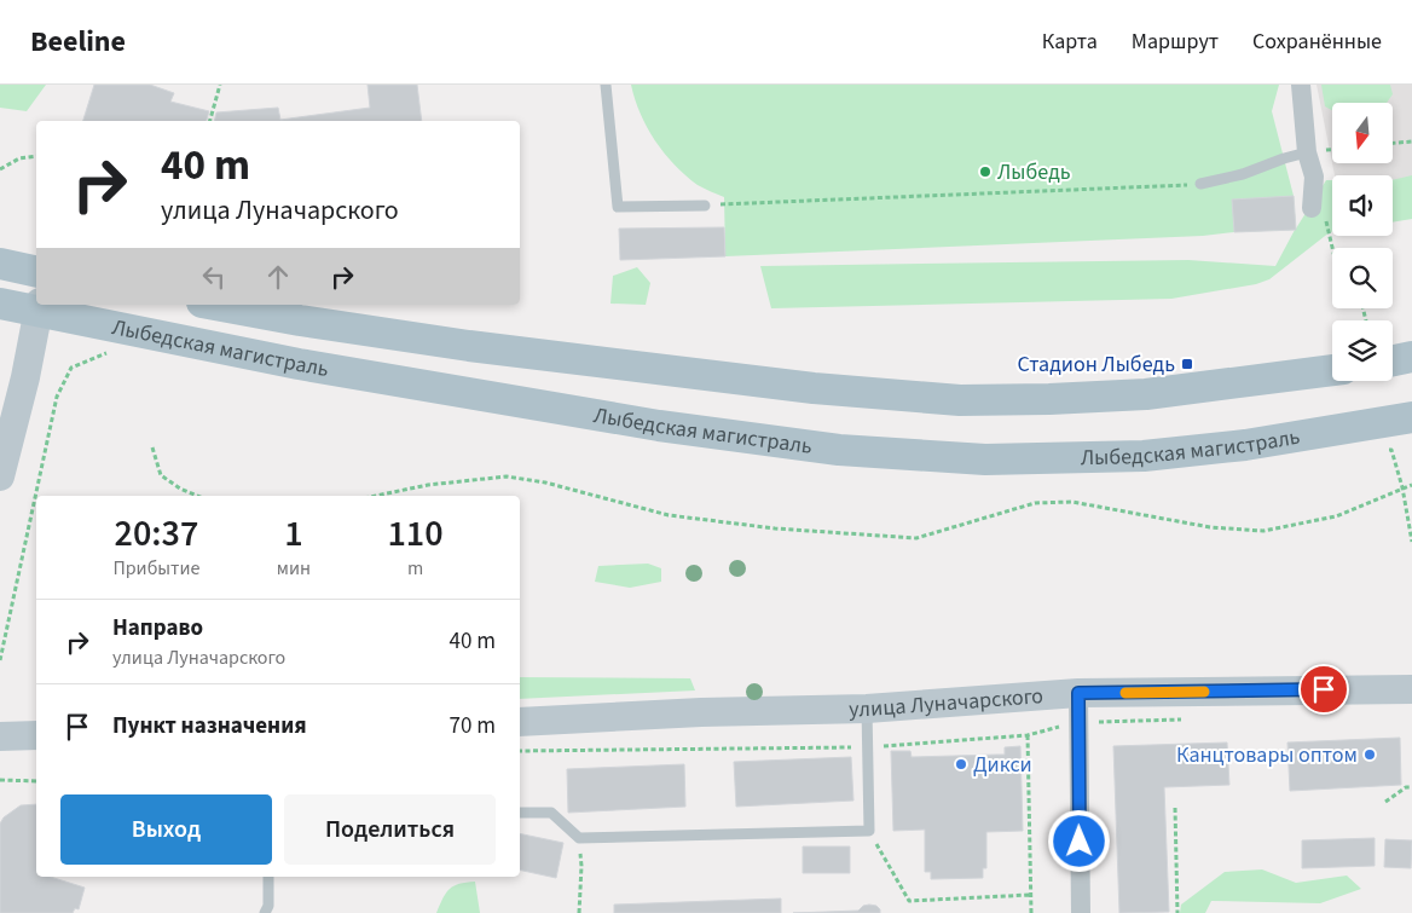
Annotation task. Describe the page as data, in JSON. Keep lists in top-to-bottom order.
{
  "streets": {
    "main road": ["Лыбедская магистраль", "улица Луначарского"]
  },
  "places": {
    "other": ["Лыбедь", "Канцтовары оптом", "Дикси"],
    "transit": ["Стадион Лыбедь"]
  },
  "north": "bottom",
  "page": {
    "header": "Beeline",
    "nav": ["Карта", "Маршрут", "Сохранённые"],
    "turn": ["40 m", "улица Луначарского"],
    "eta": [
      "20:37",
      "Прибытие",
      "1",
      "мин",
      "110",
      "m"
    ],
    "list": [
      {
        "name": "Направо",
        "note": "улица Луначарского",
        "value": "40 m"
      },
      {
        "name": "Пункт назначения",
        "value": "70 m"
      }
    ],
    "buttons": ["Выход", "Поделиться"]
  }
}
